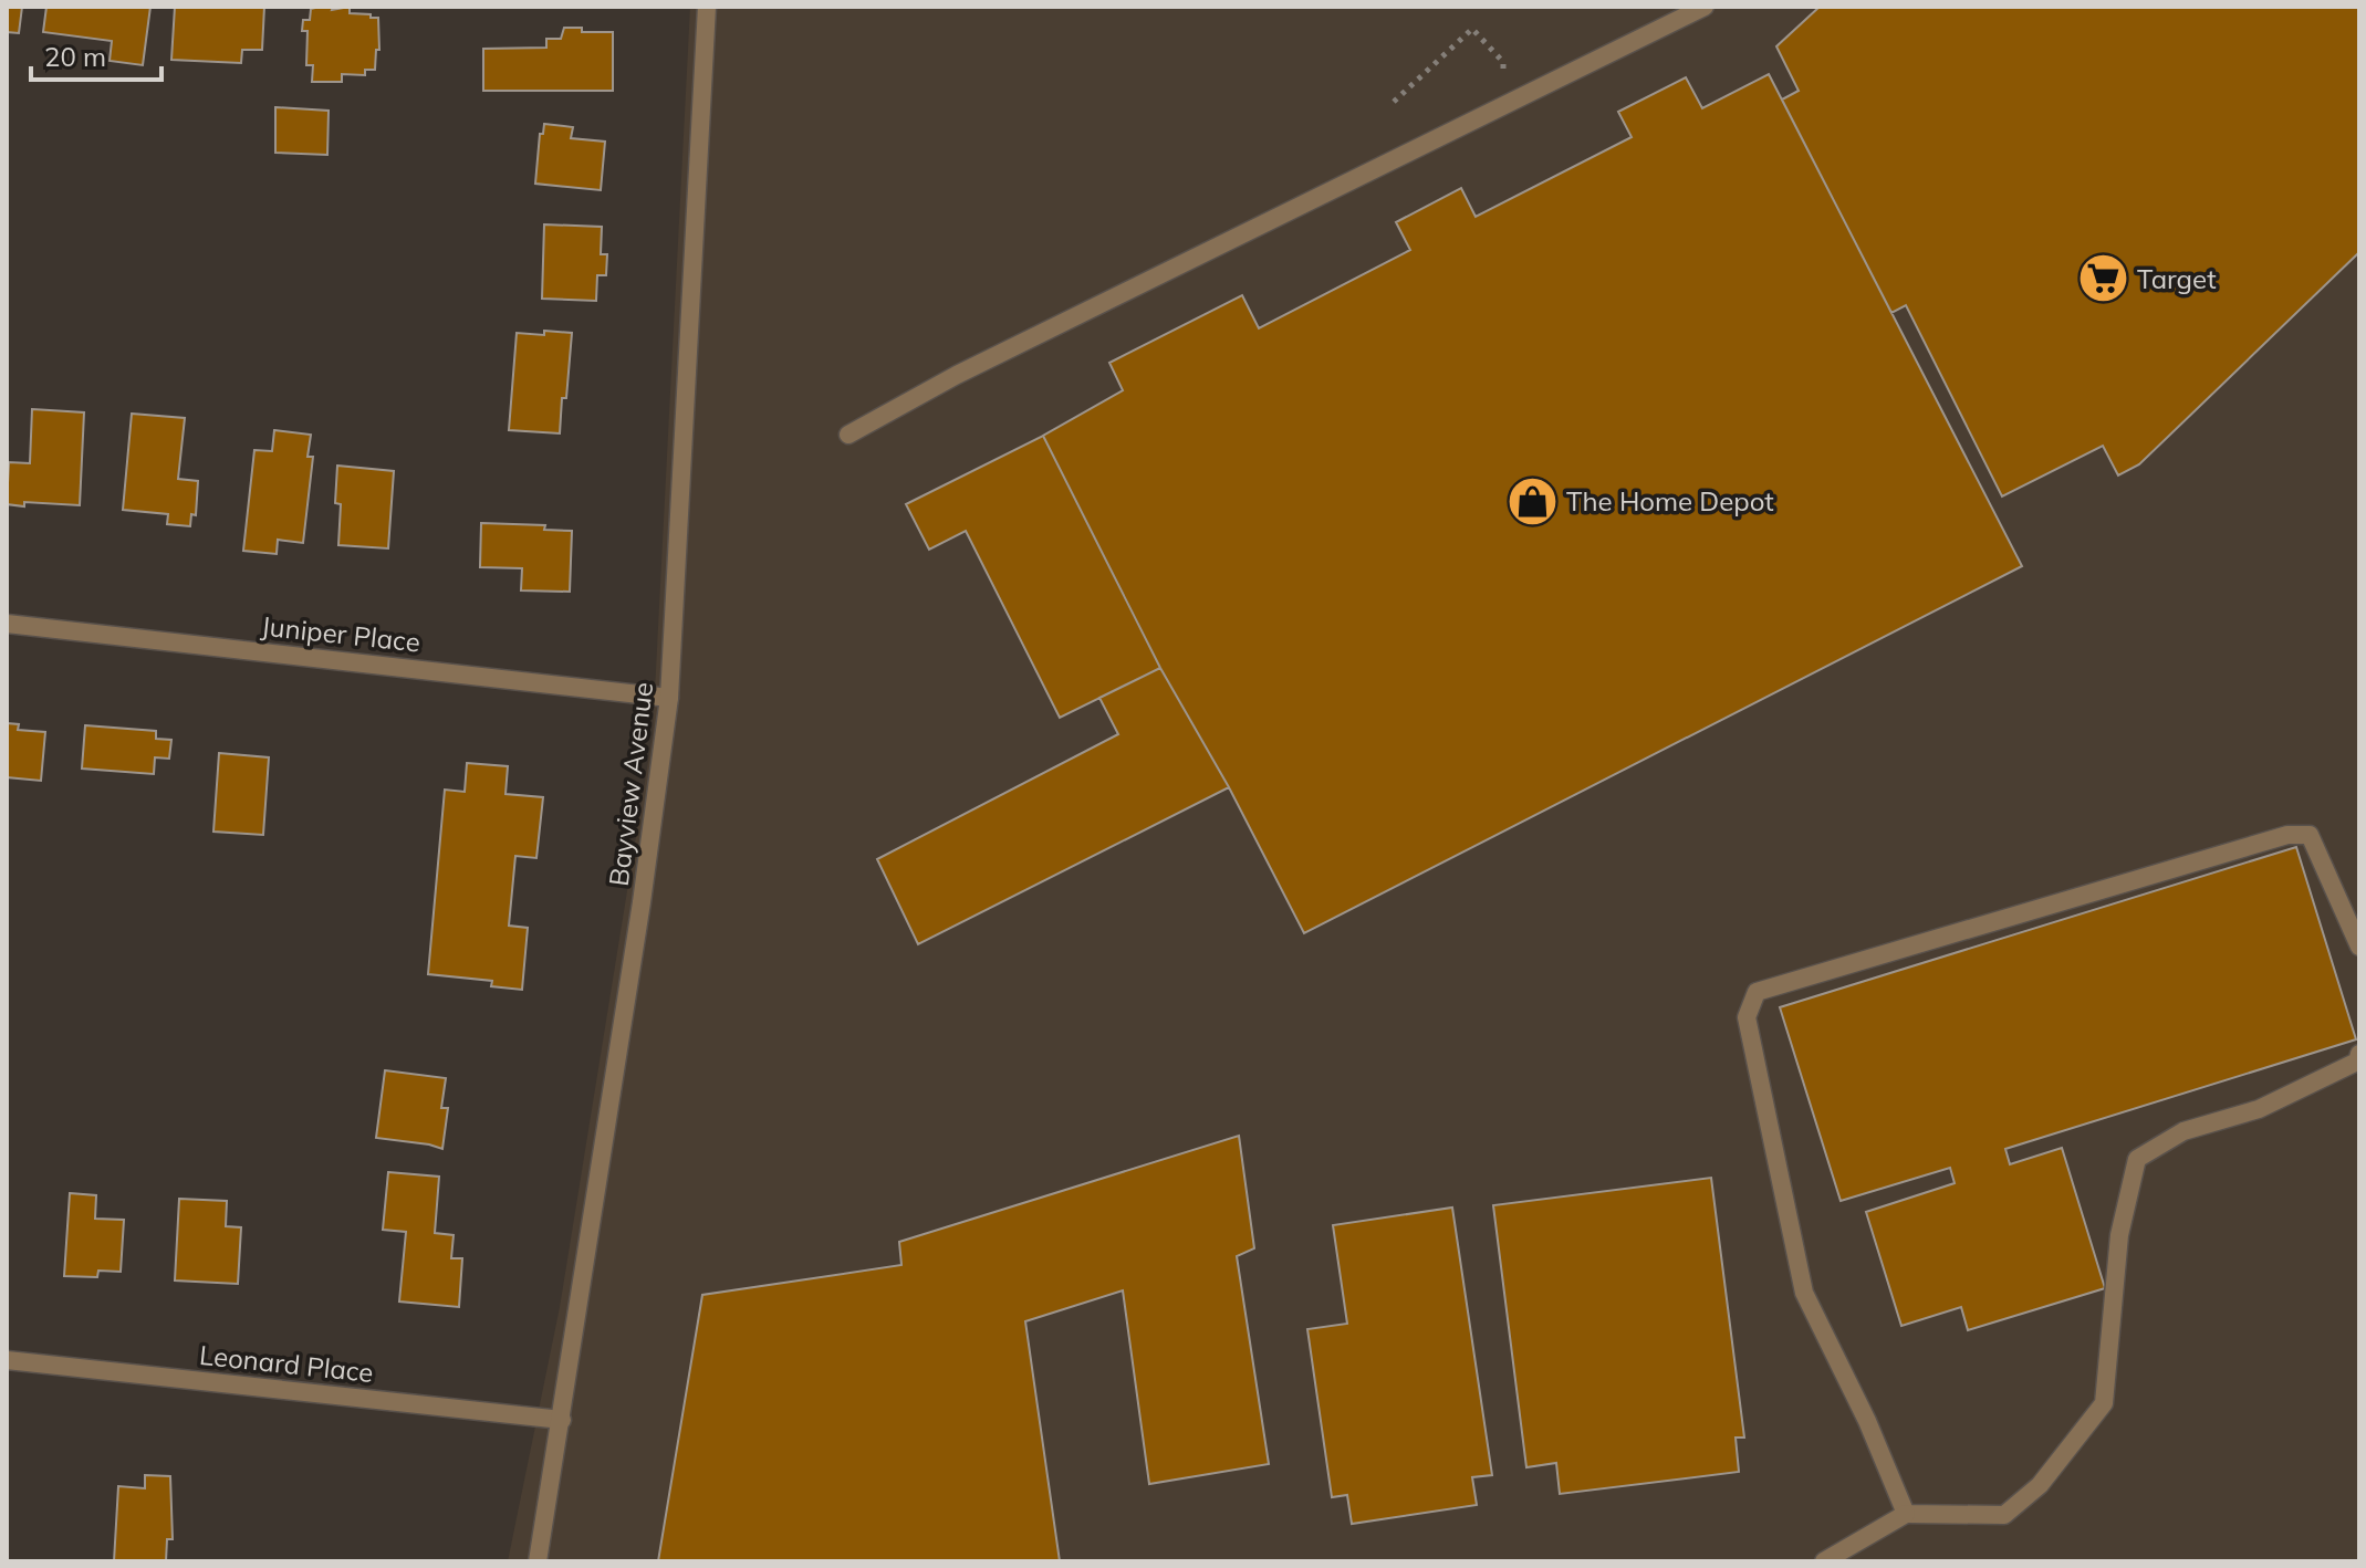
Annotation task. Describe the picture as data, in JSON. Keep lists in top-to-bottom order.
{
  "streets": {
    "street": ["Juniper Place", "Bayview Avenue", "Leonard Place"]
  },
  "crossings": [
    ["Juniper Place", "Bayview Avenue"],
    ["Bayview Avenue", "Leonard Place"]
  ],
  "places": {
    "supermarket": ["Target"],
    "shop": ["The Home Depot"]
  },
  "scale_bar": "20 m"
}
